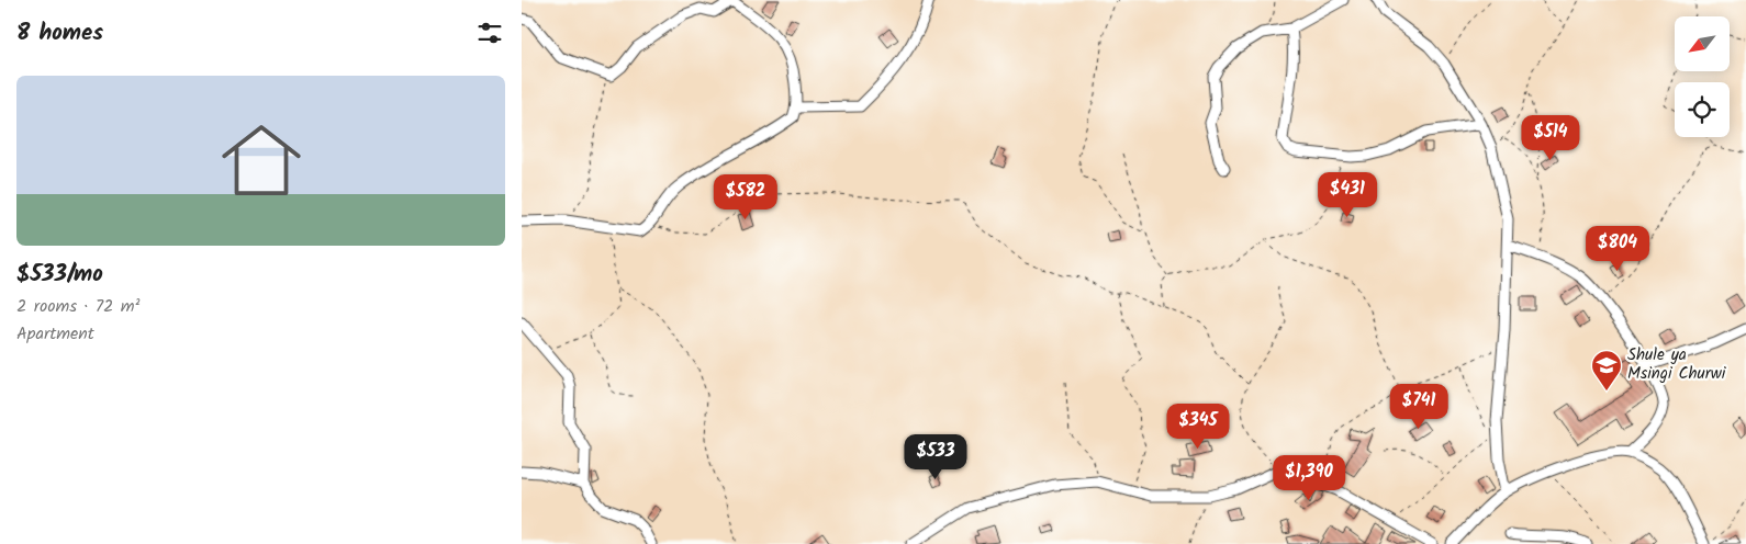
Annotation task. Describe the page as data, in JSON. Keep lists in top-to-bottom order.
{
  "places": {
    "school or university": ["Shule ya Msingi Churwi"]
  },
  "north": "bottom left",
  "page": {
    "heading": "8 homes",
    "list": [
      {
        "name": "$533/mo",
        "note": "2 rooms · 72 m² · Apartment"
      }
    ],
    "price": [
      "$514",
      "$431",
      "$582",
      "$804",
      "$741",
      "$345",
      "$533",
      "$1,390"
    ]
  }
}
